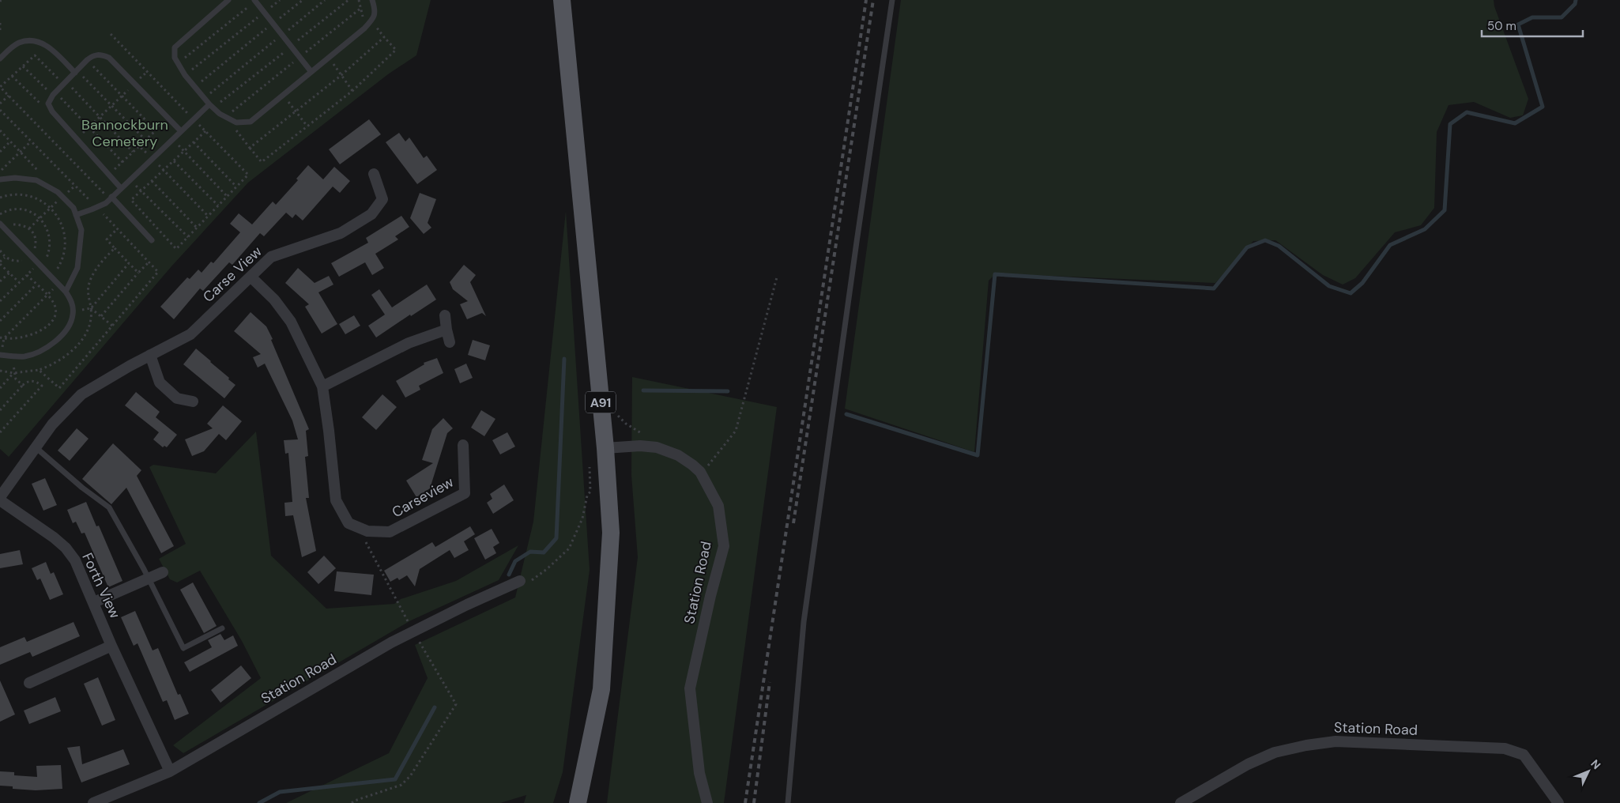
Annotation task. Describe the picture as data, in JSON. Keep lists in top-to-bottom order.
{
  "streets": {
    "main road": ["A91"],
    "street": [
      "Carse View",
      "Carseview",
      "Station Road",
      "Forth View"
    ]
  },
  "crossings": [
    ["Carse View", "Carseview"],
    ["A91", "Station Road"],
    ["Station Road", "Forth View"]
  ],
  "parks": ["Bannockburn Cemetery"],
  "scale_bar": "50 m",
  "north": "top right"
}
